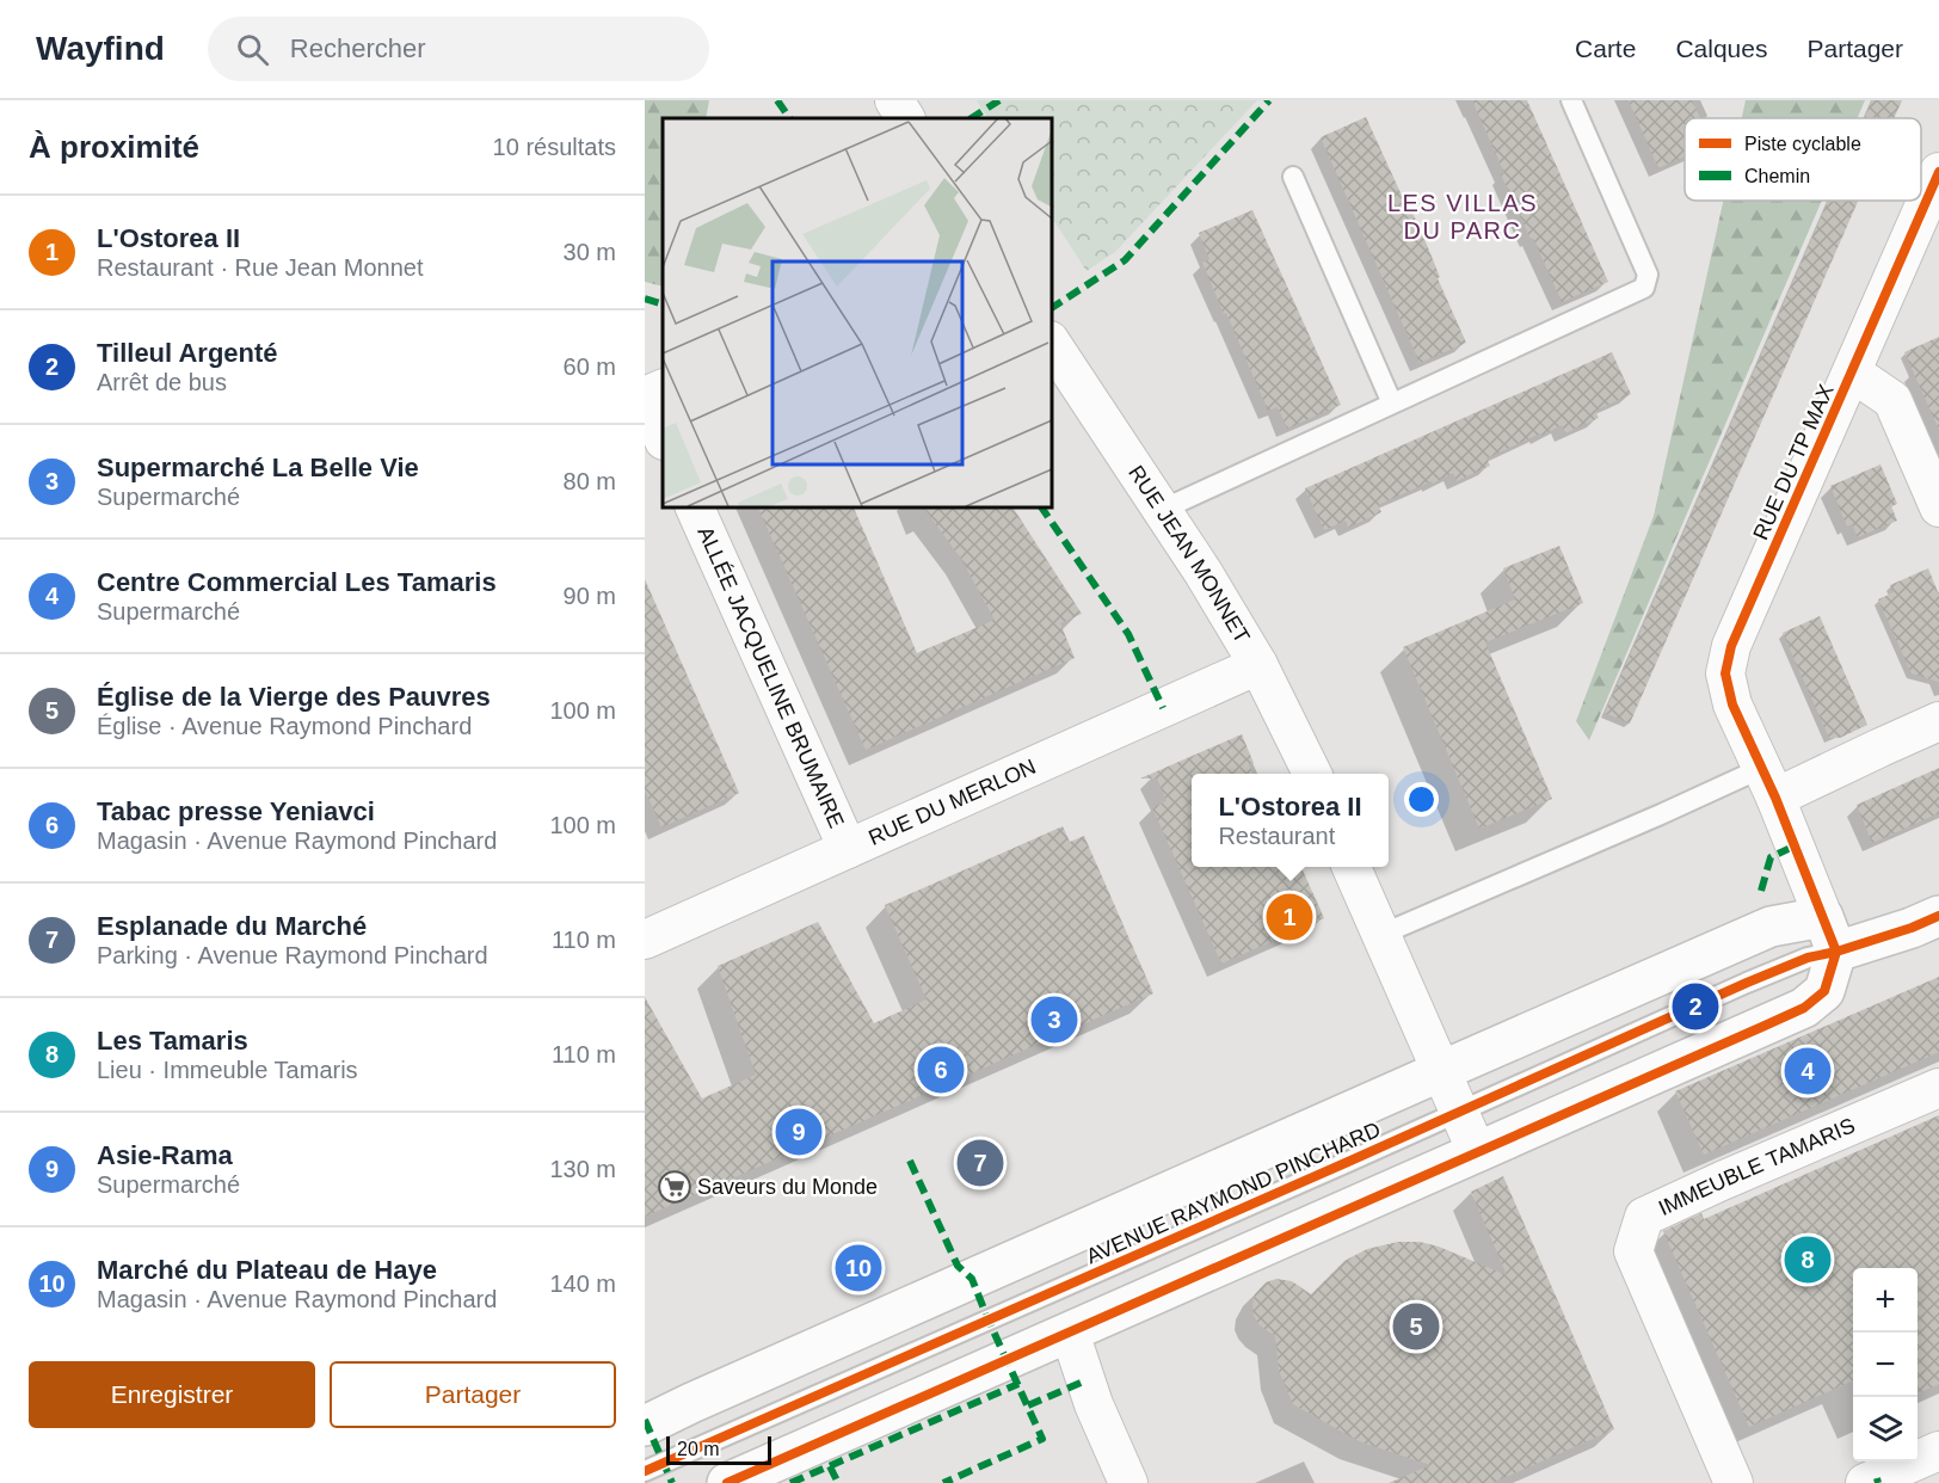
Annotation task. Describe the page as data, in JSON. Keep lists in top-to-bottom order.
{
  "streets": {
    "street": [
      "RUE DU TP MAX",
      "RUE JEAN MONNET",
      "ALLÉE JACQUELINE BRUMAIRE",
      "RUE DU MERLON",
      "IMMEUBLE TAMARIS",
      "AVENUE RAYMOND PINCHARD"
    ]
  },
  "crossings": [
    ["RUE DU TP MAX", "AVENUE RAYMOND PINCHARD"],
    ["RUE JEAN MONNET", "RUE DU MERLON"],
    ["ALLÉE JACQUELINE BRUMAIRE", "RUE DU MERLON"]
  ],
  "districts": ["LES VILLAS DU PARC"],
  "places": {
    "supermarket": ["Saveurs du Monde"]
  },
  "legend": ["Piste cyclable", "Chemin"],
  "scale_bar": "20 m",
  "page": {
    "header": "Wayfind",
    "search": "Rechercher",
    "nav": ["Carte", "Calques", "Partager"],
    "heading": ["À proximité", "10 résultats"],
    "list": [
      {
        "mark": "1",
        "name": "L'Ostorea II",
        "note": "Restaurant · Rue Jean Monnet",
        "value": "30 m"
      },
      {
        "mark": "2",
        "name": "Tilleul Argenté",
        "note": "Arrêt de bus",
        "value": "60 m"
      },
      {
        "mark": "3",
        "name": "Supermarché La Belle Vie",
        "note": "Supermarché",
        "value": "80 m"
      },
      {
        "mark": "4",
        "name": "Centre Commercial Les Tamaris",
        "note": "Supermarché",
        "value": "90 m"
      },
      {
        "mark": "5",
        "name": "Église de la Vierge des Pauvres",
        "note": "Église · Avenue Raymond Pinchard",
        "value": "100 m"
      },
      {
        "mark": "6",
        "name": "Tabac presse Yeniavci",
        "note": "Magasin · Avenue Raymond Pinchard",
        "value": "100 m"
      },
      {
        "mark": "7",
        "name": "Esplanade du Marché",
        "note": "Parking · Avenue Raymond Pinchard",
        "value": "110 m"
      },
      {
        "mark": "8",
        "name": "Les Tamaris",
        "note": "Lieu · Immeuble Tamaris",
        "value": "110 m"
      },
      {
        "mark": "9",
        "name": "Asie-Rama",
        "note": "Supermarché",
        "value": "130 m"
      },
      {
        "mark": "10",
        "name": "Marché du Plateau de Haye",
        "note": "Magasin · Avenue Raymond Pinchard",
        "value": "140 m"
      }
    ],
    "popup": ["L'Ostorea II", "Restaurant"],
    "pins": [
      "1",
      "2",
      "3",
      "6",
      "4",
      "9",
      "7",
      "8",
      "10",
      "5"
    ],
    "map_buttons": ["+", "−"],
    "buttons": ["Enregistrer", "Partager"],
    "scale": "20 m"
  }
}
